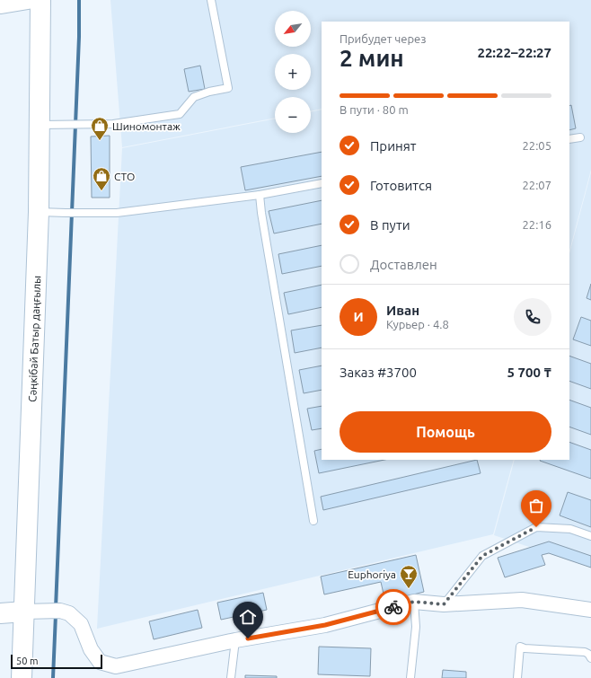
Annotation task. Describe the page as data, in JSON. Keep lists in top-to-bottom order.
{
  "streets": {
    "main road": ["Сәңкібай Батыр даңғылы"]
  },
  "places": {
    "shop": ["Шиномонтаж", "СТО"],
    "bar": ["Euphoriya"]
  },
  "scale_bar": "50 m",
  "north": "bottom left",
  "page": {
    "map_buttons": ["+", "−"],
    "heading": ["2 мин", "Прибудет через", "22:22–22:27"],
    "panel": [
      "Иван",
      "Курьер · 4.8",
      "Заказ #3700",
      "5 700 ₸"
    ],
    "bar": "В пути · 80 m",
    "list": [
      ["Принят", "22:05"],
      ["Готовится", "22:07"],
      ["В пути", "22:16"],
      "Доставлен"
    ],
    "round": "И",
    "buttons": "Помощь",
    "scale": "50 m"
  }
}
